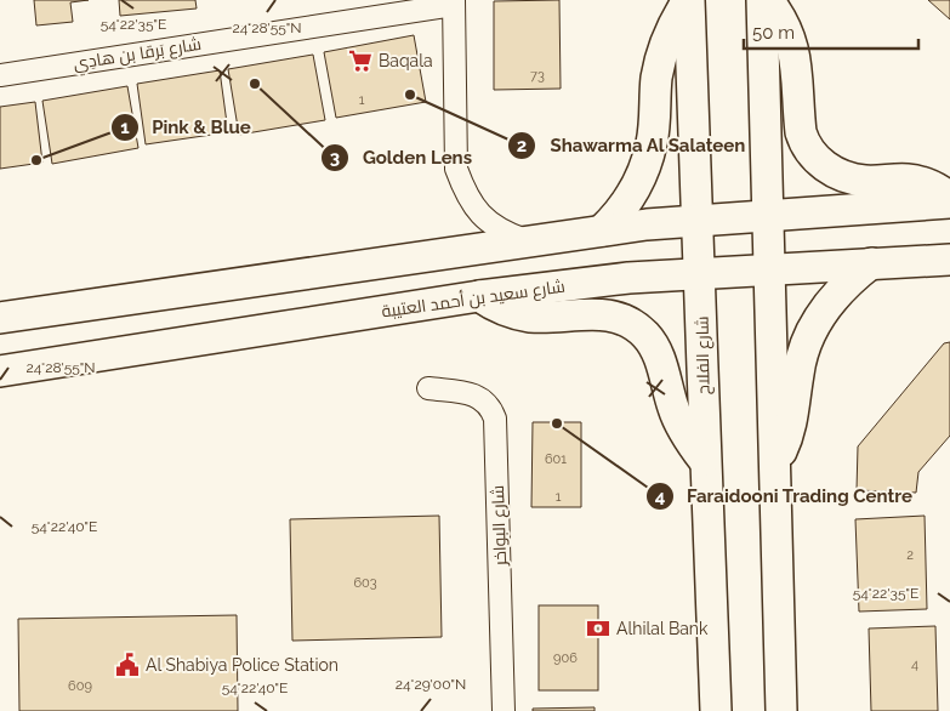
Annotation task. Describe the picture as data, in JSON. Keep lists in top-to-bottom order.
{
  "streets": {
    "main road": ["شارع سعيد بن أحمد العتيبة", "شارع الفلاح"],
    "street": ["شارع بَرقا بن هادِي", "شارع البواخر"]
  },
  "crossings": [
    ["شارع سعيد بن أحمد العتيبة", "شارع الفلاح"]
  ],
  "places": {
    "supermarket": ["Baqala"],
    "other": [
      "Golden Lens",
      "Shawarma Al Salateen",
      "Pink & Blue",
      "Faraidooni Trading Centre"
    ],
    "bank": ["Alhilal Bank"],
    "public building": ["Al Shabiya Police Station"]
  },
  "house_numbers": [
    "73",
    "1",
    "601",
    "1",
    "2",
    "603",
    "906",
    "4",
    "609"
  ],
  "scale_bar": "50 m",
  "coordinates": [
    "54°22'35\"E",
    "24°28'55\"N",
    "54°22'40\"E",
    "24°29'00\"N"
  ]
}
